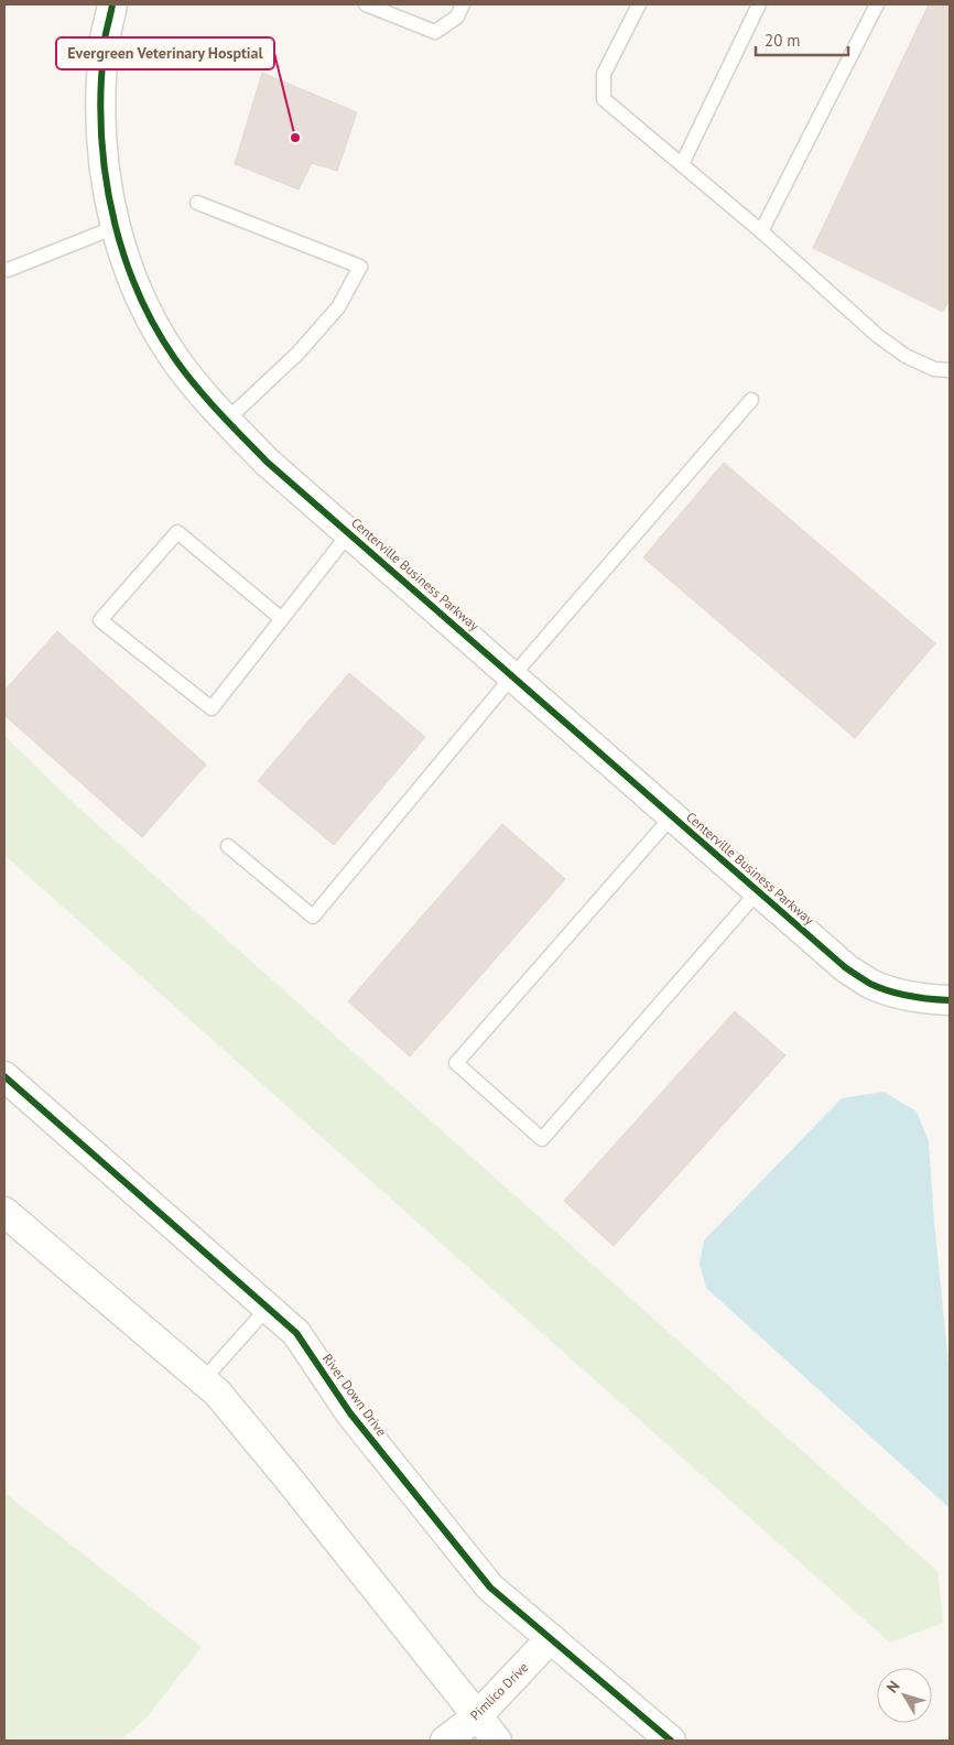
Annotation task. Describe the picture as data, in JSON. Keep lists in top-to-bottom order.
{
  "streets": {
    "street": ["Centerville Business Parkway", "River Down Drive", "Pimlico Drive"]
  },
  "crossings": [
    ["River Down Drive", "Pimlico Drive"]
  ],
  "places": ["Evergreen Veterinary Hosptial"],
  "scale_bar": "20 m",
  "north": "top left"
}
